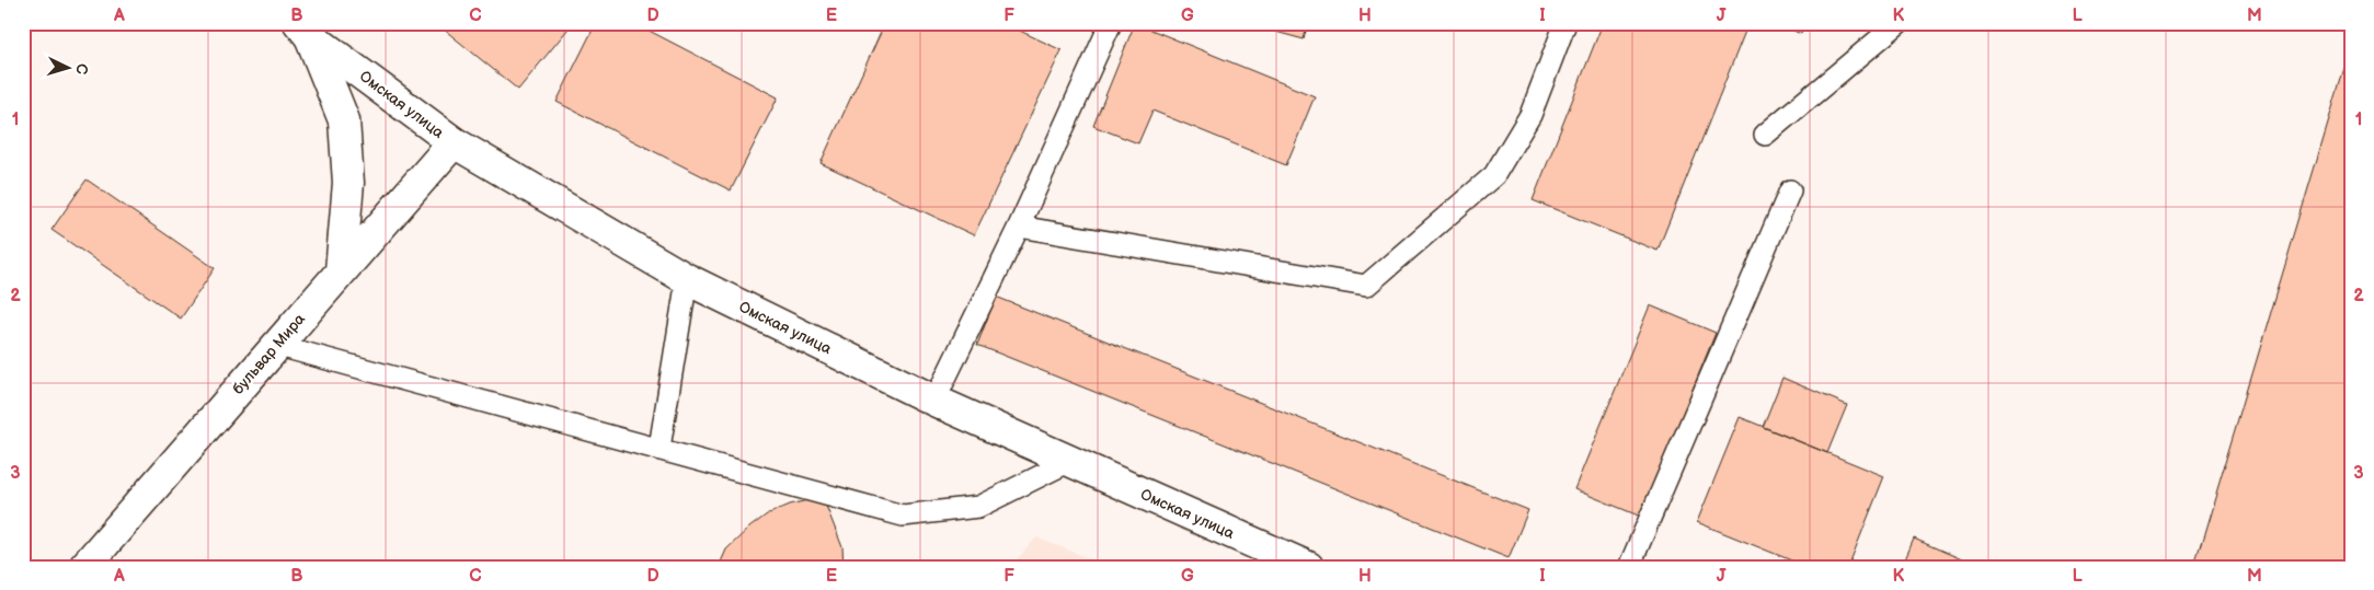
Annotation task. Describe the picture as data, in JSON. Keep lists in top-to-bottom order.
{
  "streets": {
    "main road": ["Омская улица", "бульвар Мира"]
  },
  "crossings": [
    ["Омская улица", "бульвар Мира"]
  ],
  "north": "right",
  "grid": {
    "columns": [
      "A",
      "B",
      "C",
      "D",
      "E",
      "F",
      "G",
      "H",
      "I",
      "J",
      "K",
      "L",
      "M"
    ],
    "rows": ["1", "2", "3"]
  }
}
